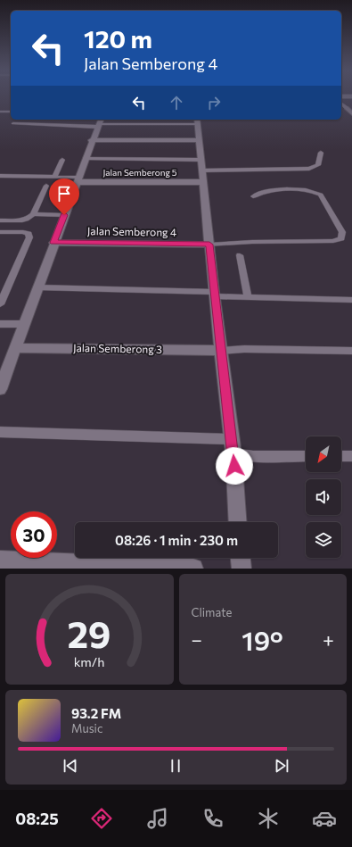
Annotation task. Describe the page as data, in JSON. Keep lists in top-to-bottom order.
{
  "streets": {
    "street": ["Jalan Semberong 5", "Jalan Semberong 4", "Jalan Semberong 3"]
  },
  "north": "bottom left",
  "page": {
    "turn": ["120 m", "Jalan Semberong 4"],
    "limit": "30",
    "trip": "08:26 · 1 min · 230 m",
    "tile": "Climate",
    "heat": ["−", "19°", "+"],
    "song": ["93.2 FM", "Music"],
    "tabs": "08:25",
    "gauge": ["29", "km/h"]
  }
}
